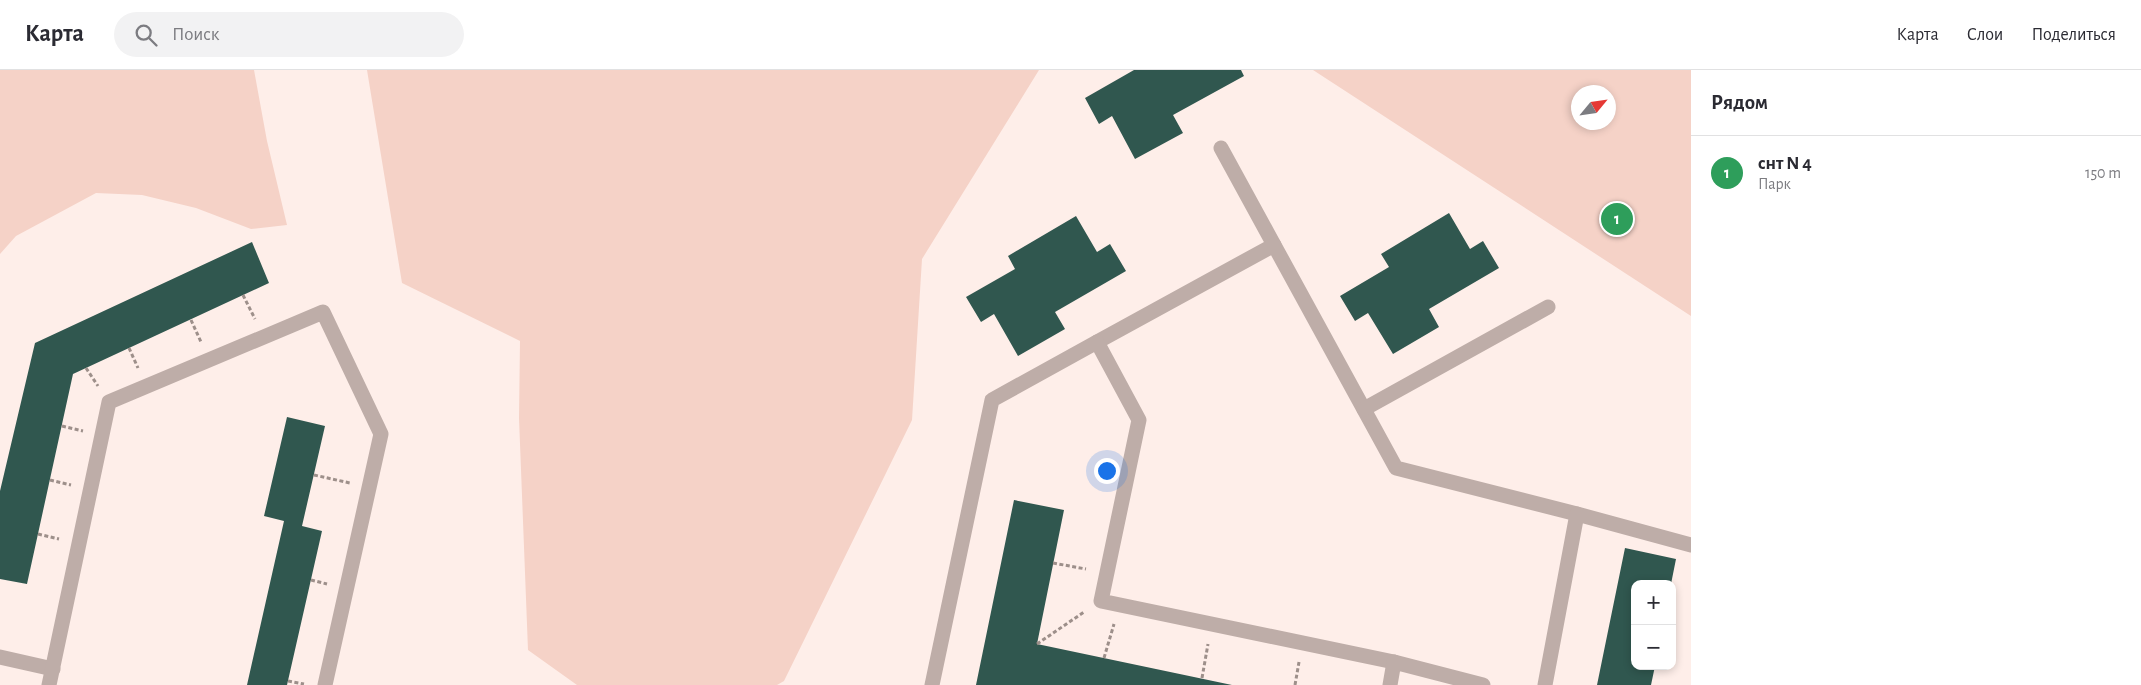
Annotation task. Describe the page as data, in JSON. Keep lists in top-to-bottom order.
{
  "north": "top right",
  "page": {
    "header": "Карта",
    "search": "Поиск",
    "nav": ["Карта", "Слои", "Поделиться"],
    "heading": "Рядом",
    "list": [
      {
        "mark": "1",
        "name": "снт N 4",
        "note": "Парк",
        "value": "150 m"
      }
    ],
    "pins": "1",
    "map_buttons": ["+", "−"]
  }
}
